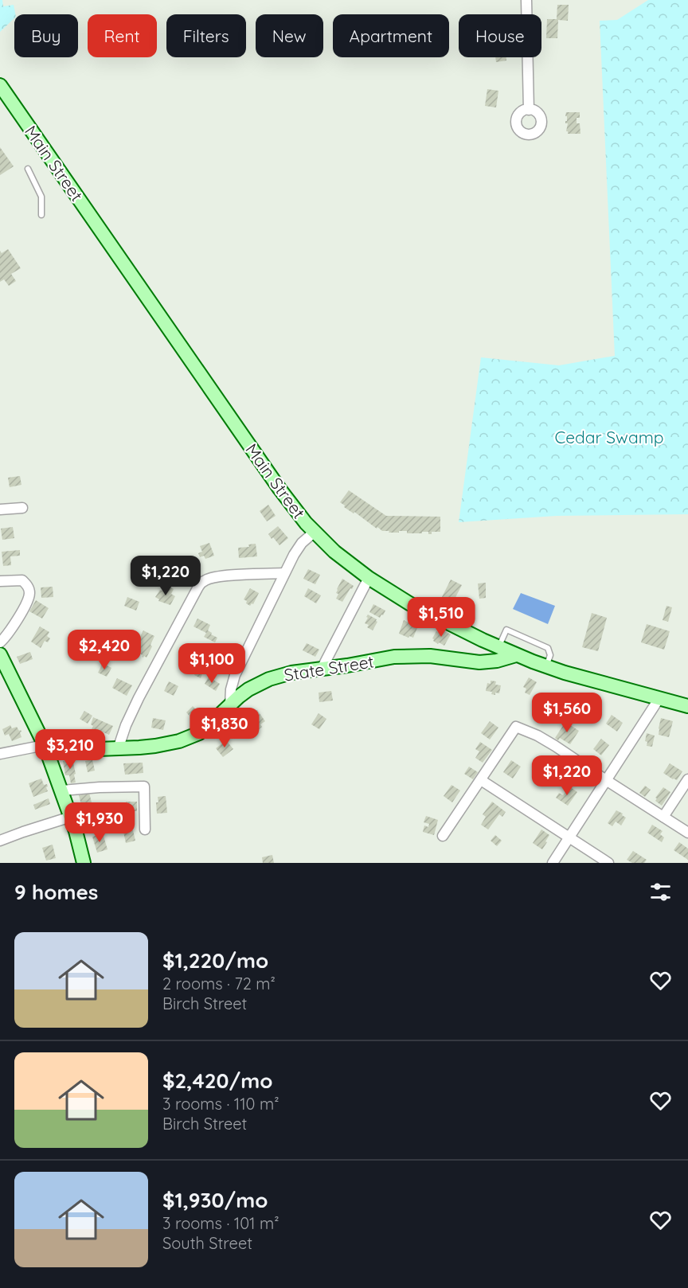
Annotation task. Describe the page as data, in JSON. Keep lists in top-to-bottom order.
{
  "streets": {
    "main road": ["Main Street", "State Street"]
  },
  "crossings": [
    ["Main Street", "State Street"]
  ],
  "parks": ["Cedar Swamp"],
  "page": {
    "chip": [
      "Buy",
      "Rent",
      "Filters",
      "New",
      "Apartment",
      "House"
    ],
    "price": [
      "$1,220",
      "$1,510",
      "$2,420",
      "$1,100",
      "$1,560",
      "$1,830",
      "$3,210",
      "$1,220",
      "$1,930"
    ],
    "heading": "9 homes",
    "list": [
      {
        "name": "$1,220/mo",
        "note": "2 rooms · 72 m² · Birch Street"
      },
      {
        "name": "$2,420/mo",
        "note": "3 rooms · 110 m² · Birch Street"
      },
      {
        "name": "$1,930/mo",
        "note": "3 rooms · 101 m² · South Street"
      }
    ]
  }
}
